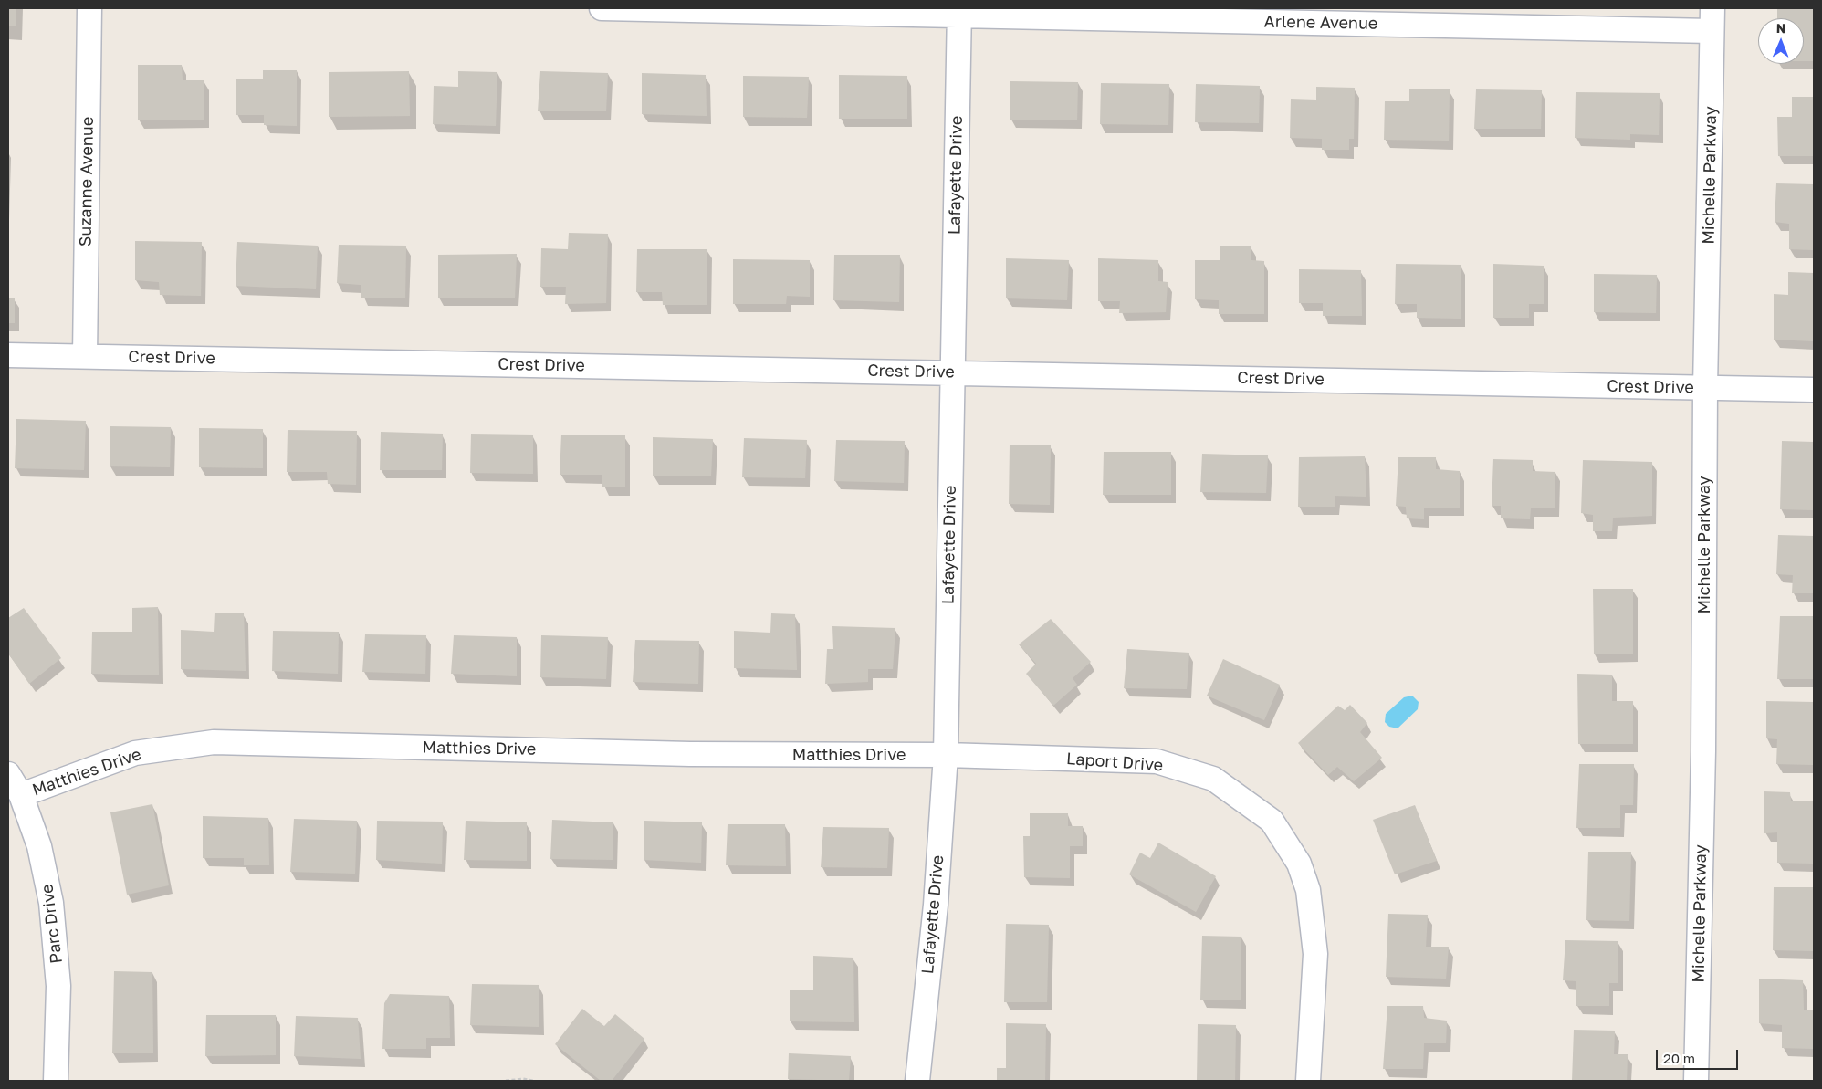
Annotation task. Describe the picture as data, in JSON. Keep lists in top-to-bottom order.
{
  "streets": {
    "street": [
      "Arlene Avenue",
      "Lafayette Drive",
      "Michelle Parkway",
      "Suzanne Avenue",
      "Crest Drive",
      "Matthies Drive",
      "Laport Drive",
      "Parc Drive"
    ]
  },
  "crossings": [
    ["Arlene Avenue", "Lafayette Drive"],
    ["Arlene Avenue", "Michelle Parkway"],
    ["Lafayette Drive", "Crest Drive"],
    ["Lafayette Drive", "Matthies Drive"],
    ["Lafayette Drive", "Laport Drive"],
    ["Michelle Parkway", "Crest Drive"],
    ["Suzanne Avenue", "Crest Drive"],
    ["Matthies Drive", "Laport Drive"],
    ["Matthies Drive", "Parc Drive"]
  ],
  "scale_bar": "20 m",
  "north": "top"
}
